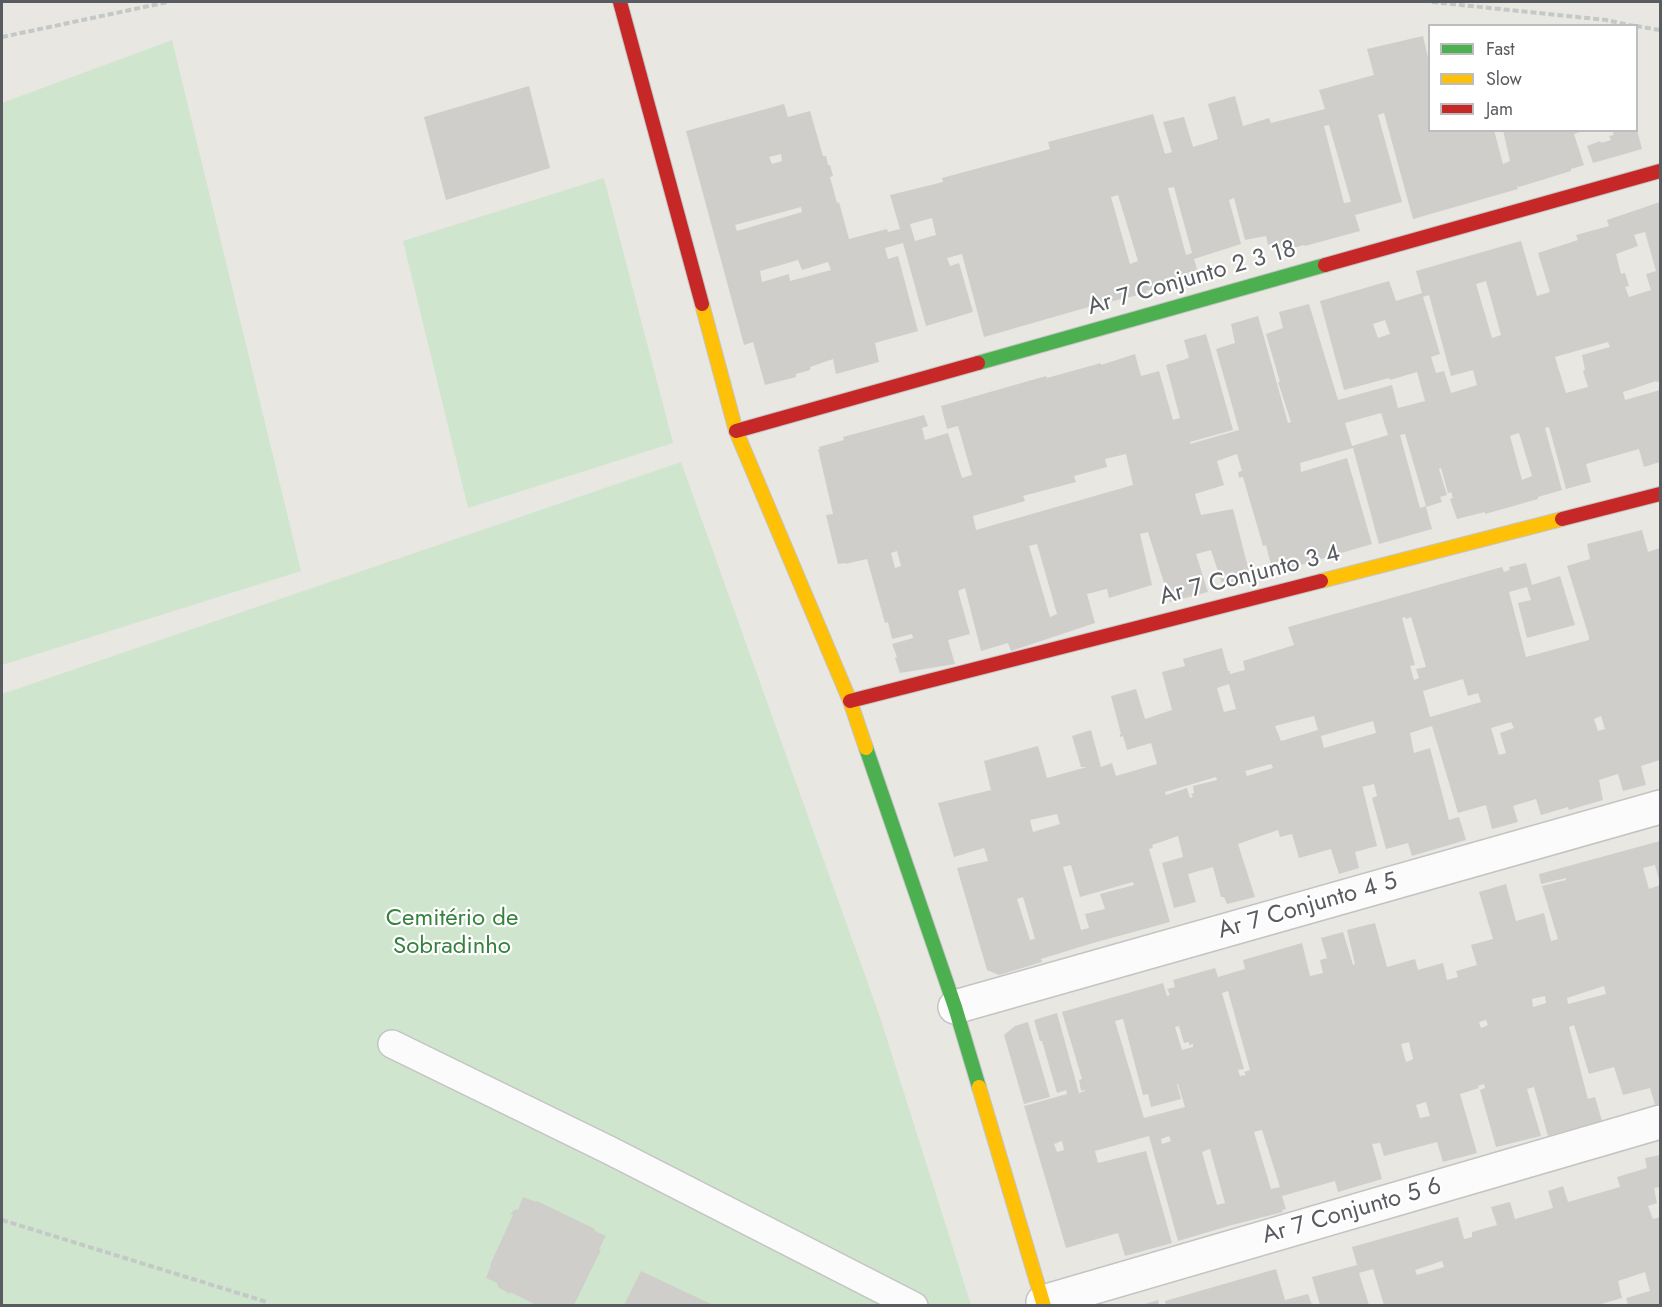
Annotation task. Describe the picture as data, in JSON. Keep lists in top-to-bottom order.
{
  "streets": {
    "street": [
      "Ar 7 Conjunto 2 3 18",
      "Ar 7 Conjunto 3 4",
      "Ar 7 Conjunto 4 5",
      "Ar 7 Conjunto 5 6"
    ]
  },
  "parks": ["Cemitério de Sobradinho"],
  "legend": ["Fast", "Slow", "Jam"]
}
